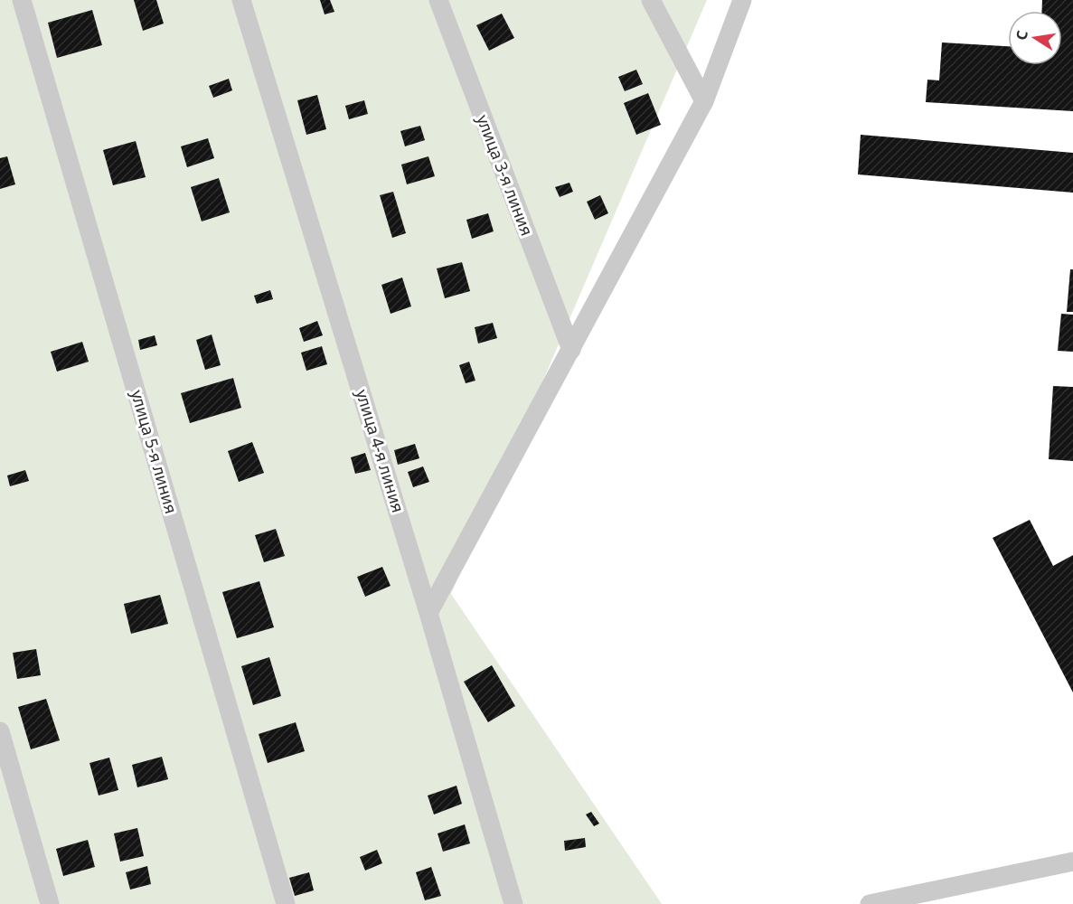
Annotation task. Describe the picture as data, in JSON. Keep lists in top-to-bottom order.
{
  "streets": {
    "street": ["улица 3-я линия", "улица 4-я линия", "улица 5-я линия"]
  },
  "north": "left"
}
